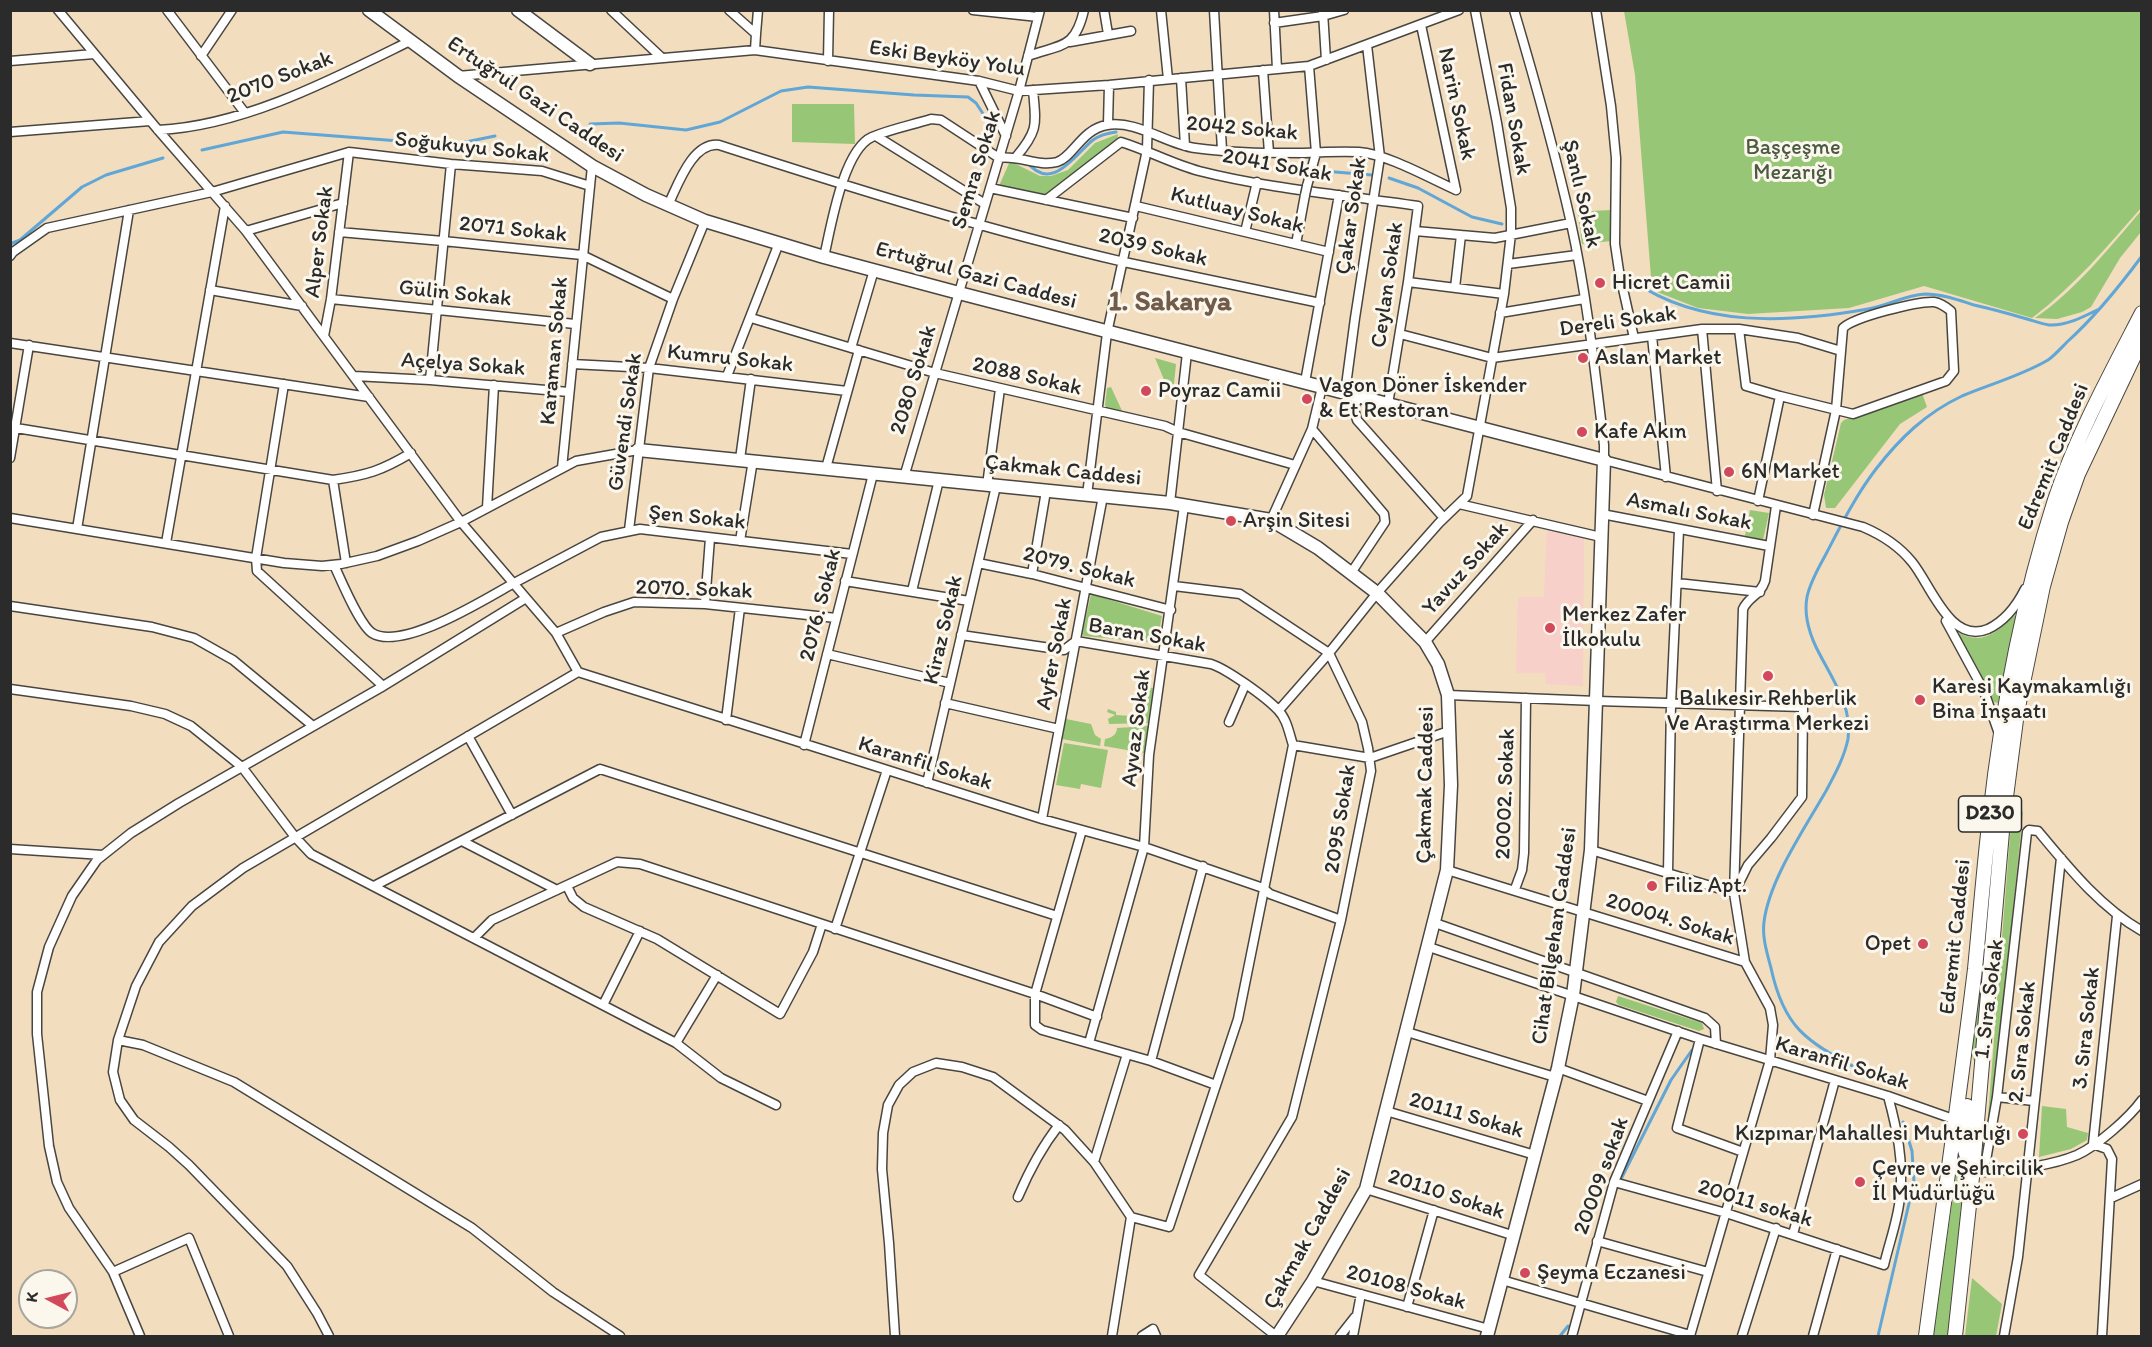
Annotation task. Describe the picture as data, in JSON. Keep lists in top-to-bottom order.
{
  "streets": {
    "highway": ["Edremit Caddesi", "D230"],
    "main road": ["Ertuğrul Gazi Caddesi", "Çakmak Caddesi", "Cihat Bilgehan Caddesi"],
    "street": [
      "Eski Beyköy Yolu",
      "2070 Sokak",
      "Narin Sokak",
      "Fidan Sokak",
      "2042 Sokak",
      "Soğukuyu Sokak",
      "2041 Sokak",
      "Semra Sokak",
      "Şanlı Sokak",
      "Kutluay Sokak",
      "Çakar Sokak",
      "2071 Sokak",
      "Alper Sokak",
      "2039 Sokak",
      "Ceylan Sokak",
      "Gülin Sokak",
      "Dereli Sokak",
      "Karaman Sokak",
      "Kumru Sokak",
      "Açelya Sokak",
      "2088 Sokak",
      "2080 Sokak",
      "Güvendi Sokak",
      "Asmalı Sokak",
      "Şen Sokak",
      "2079. Sokak",
      "Yavuz Sokak",
      "2070. Sokak",
      "2076. Sokak",
      "Kiraz Sokak",
      "Baran Sokak",
      "Ayfer Sokak",
      "Ayvaz Sokak",
      "Karanfil Sokak",
      "20002. Sokak",
      "2095 Sokak",
      "20004. Sokak",
      "1. Sıra Sokak",
      "3. Sıra Sokak",
      "2. Sıra Sokak",
      "20111 Sokak",
      "20009 sokak",
      "20110 Sokak",
      "20011 sokak",
      "20108 Sokak"
    ]
  },
  "crossings": [
    ["Eski Beyköy Yolu", "Ertuğrul Gazi Caddesi"],
    ["Eski Beyköy Yolu", "Narin Sokak"],
    ["Eski Beyköy Yolu", "Semra Sokak"],
    ["Eski Beyköy Yolu", "Çakar Sokak"],
    ["2070 Sokak", "Ertuğrul Gazi Caddesi"],
    ["Ertuğrul Gazi Caddesi", "Fidan Sokak"],
    ["Ertuğrul Gazi Caddesi", "Semra Sokak"],
    ["Ertuğrul Gazi Caddesi", "Şanlı Sokak"],
    ["Ertuğrul Gazi Caddesi", "Çakar Sokak"],
    ["Ertuğrul Gazi Caddesi", "2039 Sokak"],
    ["Ertuğrul Gazi Caddesi", "Ceylan Sokak"],
    ["Ertuğrul Gazi Caddesi", "Karaman Sokak"],
    ["Ertuğrul Gazi Caddesi", "2080 Sokak"],
    ["Ertuğrul Gazi Caddesi", "Güvendi Sokak"],
    ["Ertuğrul Gazi Caddesi", "Cihat Bilgehan Caddesi"],
    ["Narin Sokak", "2042 Sokak"],
    ["Fidan Sokak", "Dereli Sokak"],
    ["2042 Sokak", "Çakar Sokak"],
    ["Soğukuyu Sokak", "Alper Sokak"],
    ["Soğukuyu Sokak", "Karaman Sokak"],
    ["2041 Sokak", "Çakar Sokak"],
    ["2041 Sokak", "Ceylan Sokak"],
    ["Semra Sokak", "2039 Sokak"],
    ["Semra Sokak", "2080 Sokak"],
    ["Şanlı Sokak", "Dereli Sokak"],
    ["Şanlı Sokak", "Cihat Bilgehan Caddesi"],
    ["2071 Sokak", "Alper Sokak"],
    ["2071 Sokak", "Karaman Sokak"],
    ["2071 Sokak", "Güvendi Sokak"],
    ["Alper Sokak", "Gülin Sokak"],
    ["Ceylan Sokak", "Dereli Sokak"],
    ["Gülin Sokak", "Karaman Sokak"],
    ["Karaman Sokak", "Kumru Sokak"],
    ["Karaman Sokak", "Açelya Sokak"],
    ["Kumru Sokak", "Güvendi Sokak"],
    ["2088 Sokak", "2080 Sokak"],
    ["2088 Sokak", "Kiraz Sokak"],
    ["2080 Sokak", "Çakmak Caddesi"],
    ["Güvendi Sokak", "Çakmak Caddesi"],
    ["Güvendi Sokak", "Şen Sokak"],
    ["Edremit Caddesi", "Karanfil Sokak"],
    ["Edremit Caddesi", "1. Sıra Sokak"],
    ["Çakmak Caddesi", "Yavuz Sokak"],
    ["Çakmak Caddesi", "2076. Sokak"],
    ["Çakmak Caddesi", "Kiraz Sokak"],
    ["Çakmak Caddesi", "Ayfer Sokak"],
    ["Çakmak Caddesi", "Ayvaz Sokak"],
    ["Çakmak Caddesi", "Karanfil Sokak"],
    ["Çakmak Caddesi", "2095 Sokak"],
    ["Çakmak Caddesi", "20004. Sokak"],
    ["Çakmak Caddesi", "20111 Sokak"],
    ["Çakmak Caddesi", "20110 Sokak"],
    ["Çakmak Caddesi", "20108 Sokak"],
    ["Asmalı Sokak", "Cihat Bilgehan Caddesi"],
    ["Şen Sokak", "2076. Sokak"],
    ["2079. Sokak", "Kiraz Sokak"],
    ["2079. Sokak", "Ayfer Sokak"],
    ["2079. Sokak", "Ayvaz Sokak"],
    ["2070. Sokak", "2076. Sokak"],
    ["2076. Sokak", "Karanfil Sokak"],
    ["Kiraz Sokak", "Baran Sokak"],
    ["Kiraz Sokak", "Karanfil Sokak"],
    ["Baran Sokak", "Ayfer Sokak"],
    ["Baran Sokak", "Ayvaz Sokak"],
    ["Ayfer Sokak", "Karanfil Sokak"],
    ["Ayvaz Sokak", "Karanfil Sokak"],
    ["Karanfil Sokak", "2095 Sokak"],
    ["Karanfil Sokak", "Cihat Bilgehan Caddesi"],
    ["Karanfil Sokak", "20009 sokak"],
    ["Karanfil Sokak", "20011 sokak"],
    ["20002. Sokak", "20004. Sokak"],
    ["20004. Sokak", "Cihat Bilgehan Caddesi"],
    ["Cihat Bilgehan Caddesi", "20111 Sokak"],
    ["Cihat Bilgehan Caddesi", "20110 Sokak"],
    ["Cihat Bilgehan Caddesi", "20108 Sokak"],
    ["1. Sıra Sokak", "2. Sıra Sokak"],
    ["20009 sokak", "20011 sokak"]
  ],
  "districts": ["1. Sakarya"],
  "parks": ["Başçeşme Mezarığı"],
  "places": [
    "Hicret Camii",
    "Aslan Market",
    "Poyraz Camii",
    "Vagon Döner İskender & Et Restoran",
    "Kafe Akın",
    "6N Market",
    "Arşin Sitesi",
    "Merkez Zafer İlkokulu",
    "Balıkesir Rehberlik Ve Araştırma Merkezi",
    "Karesi Kaymakamlığı Bina İnşaatı",
    "Filiz Apt.",
    "Opet",
    "Kızpınar Mahallesi Muhtarlığı",
    "Çevre ve Şehircilik İl Müdürlüğü",
    "Şeyma Eczanesi"
  ],
  "north": "left"
}
